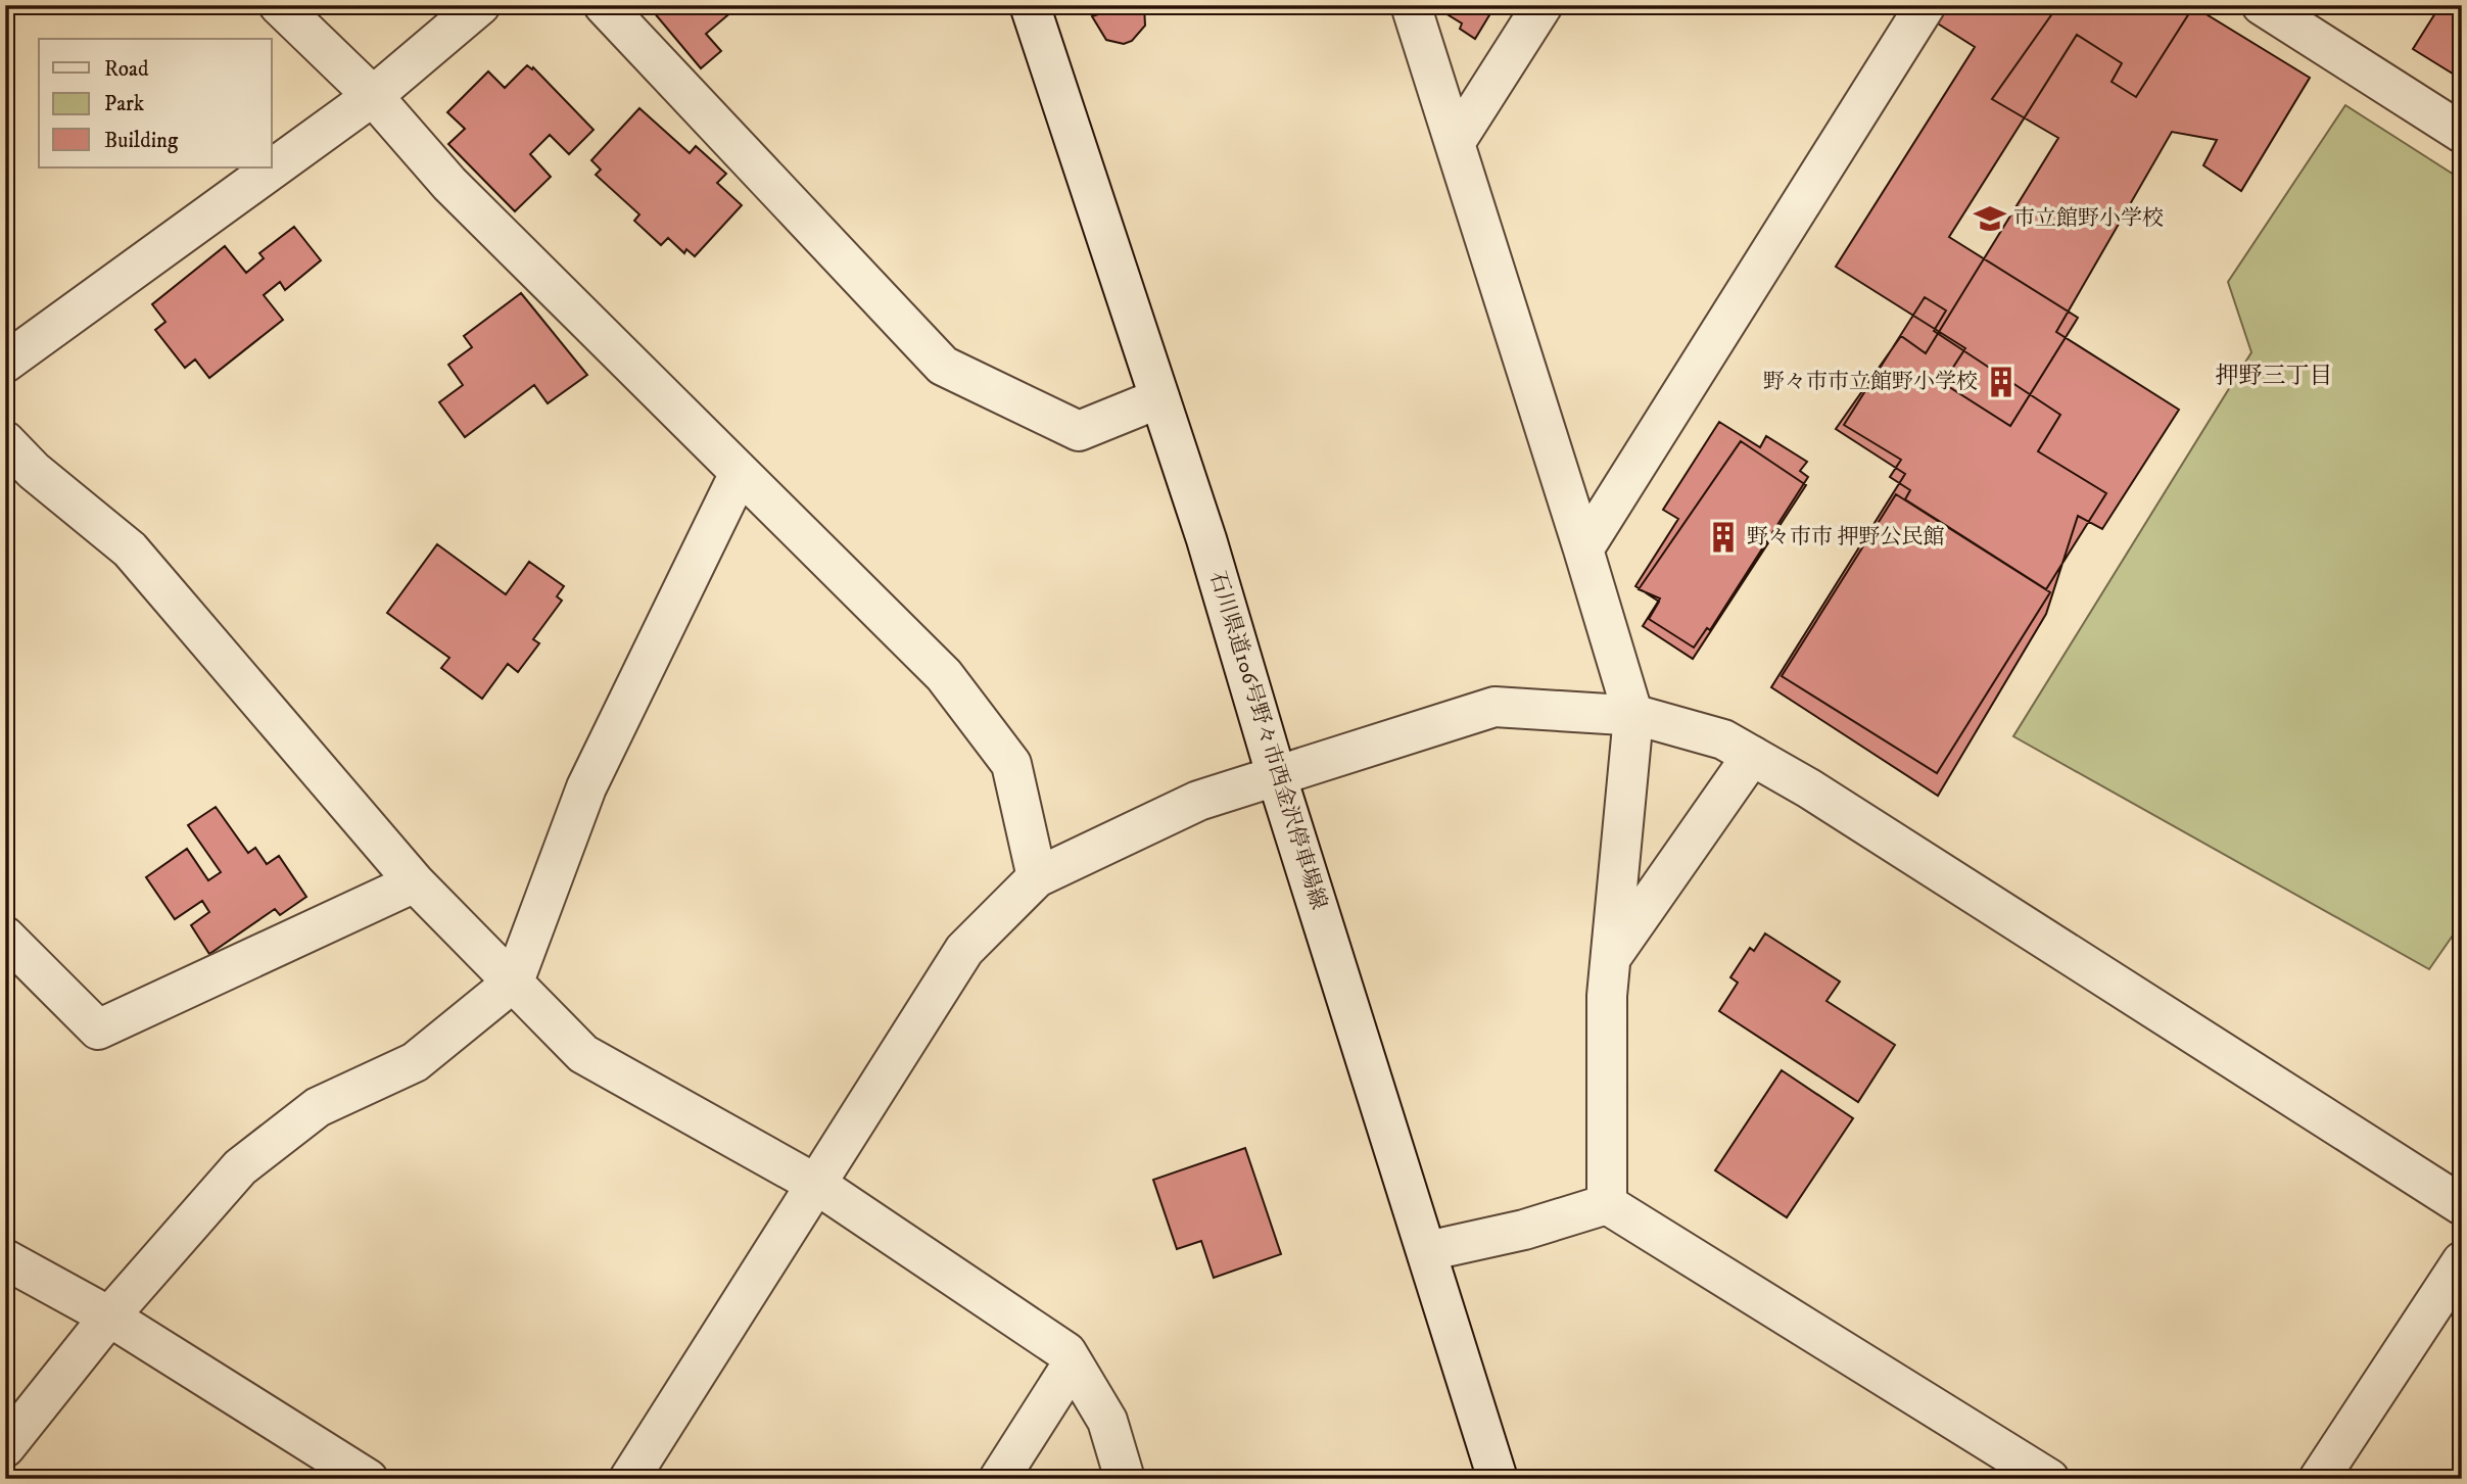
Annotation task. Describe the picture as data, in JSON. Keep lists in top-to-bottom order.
{
  "streets": {
    "street": ["石川県道106号野々市西金沢停車場線"]
  },
  "districts": ["押野三丁目"],
  "places": {
    "school or university": ["市立館野小学校"],
    "building": ["野々市市立館野小学校", "野々市市 押野公民館"]
  },
  "legend": ["Road", "Park", "Building"]
}
